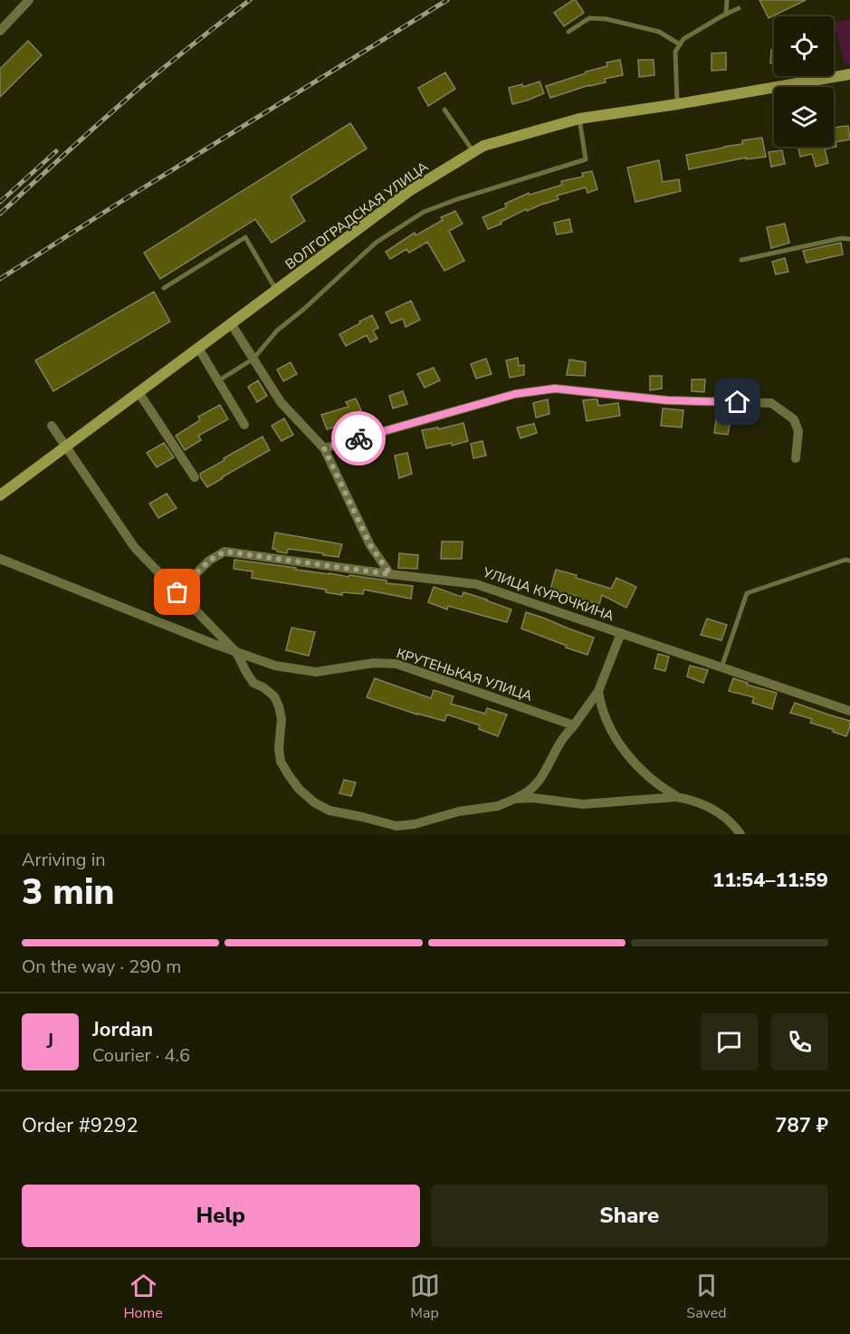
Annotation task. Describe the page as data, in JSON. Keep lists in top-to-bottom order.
{
  "streets": {
    "main road": ["ВОЛГОГРАДСКАЯ УЛИЦА"],
    "street": ["УЛИЦА КУРОЧКИНА", "КРУТЕНЬКАЯ УЛИЦА"]
  },
  "page": {
    "heading": ["3 min", "Arriving in", "11:54–11:59"],
    "panel": [
      "Jordan",
      "Courier · 4.6",
      "Order #9292",
      "787 ₽"
    ],
    "bar": "On the way · 290 m",
    "round": "J",
    "buttons": ["Help", "Share"],
    "tabs": ["Home", "Map", "Saved"]
  }
}
